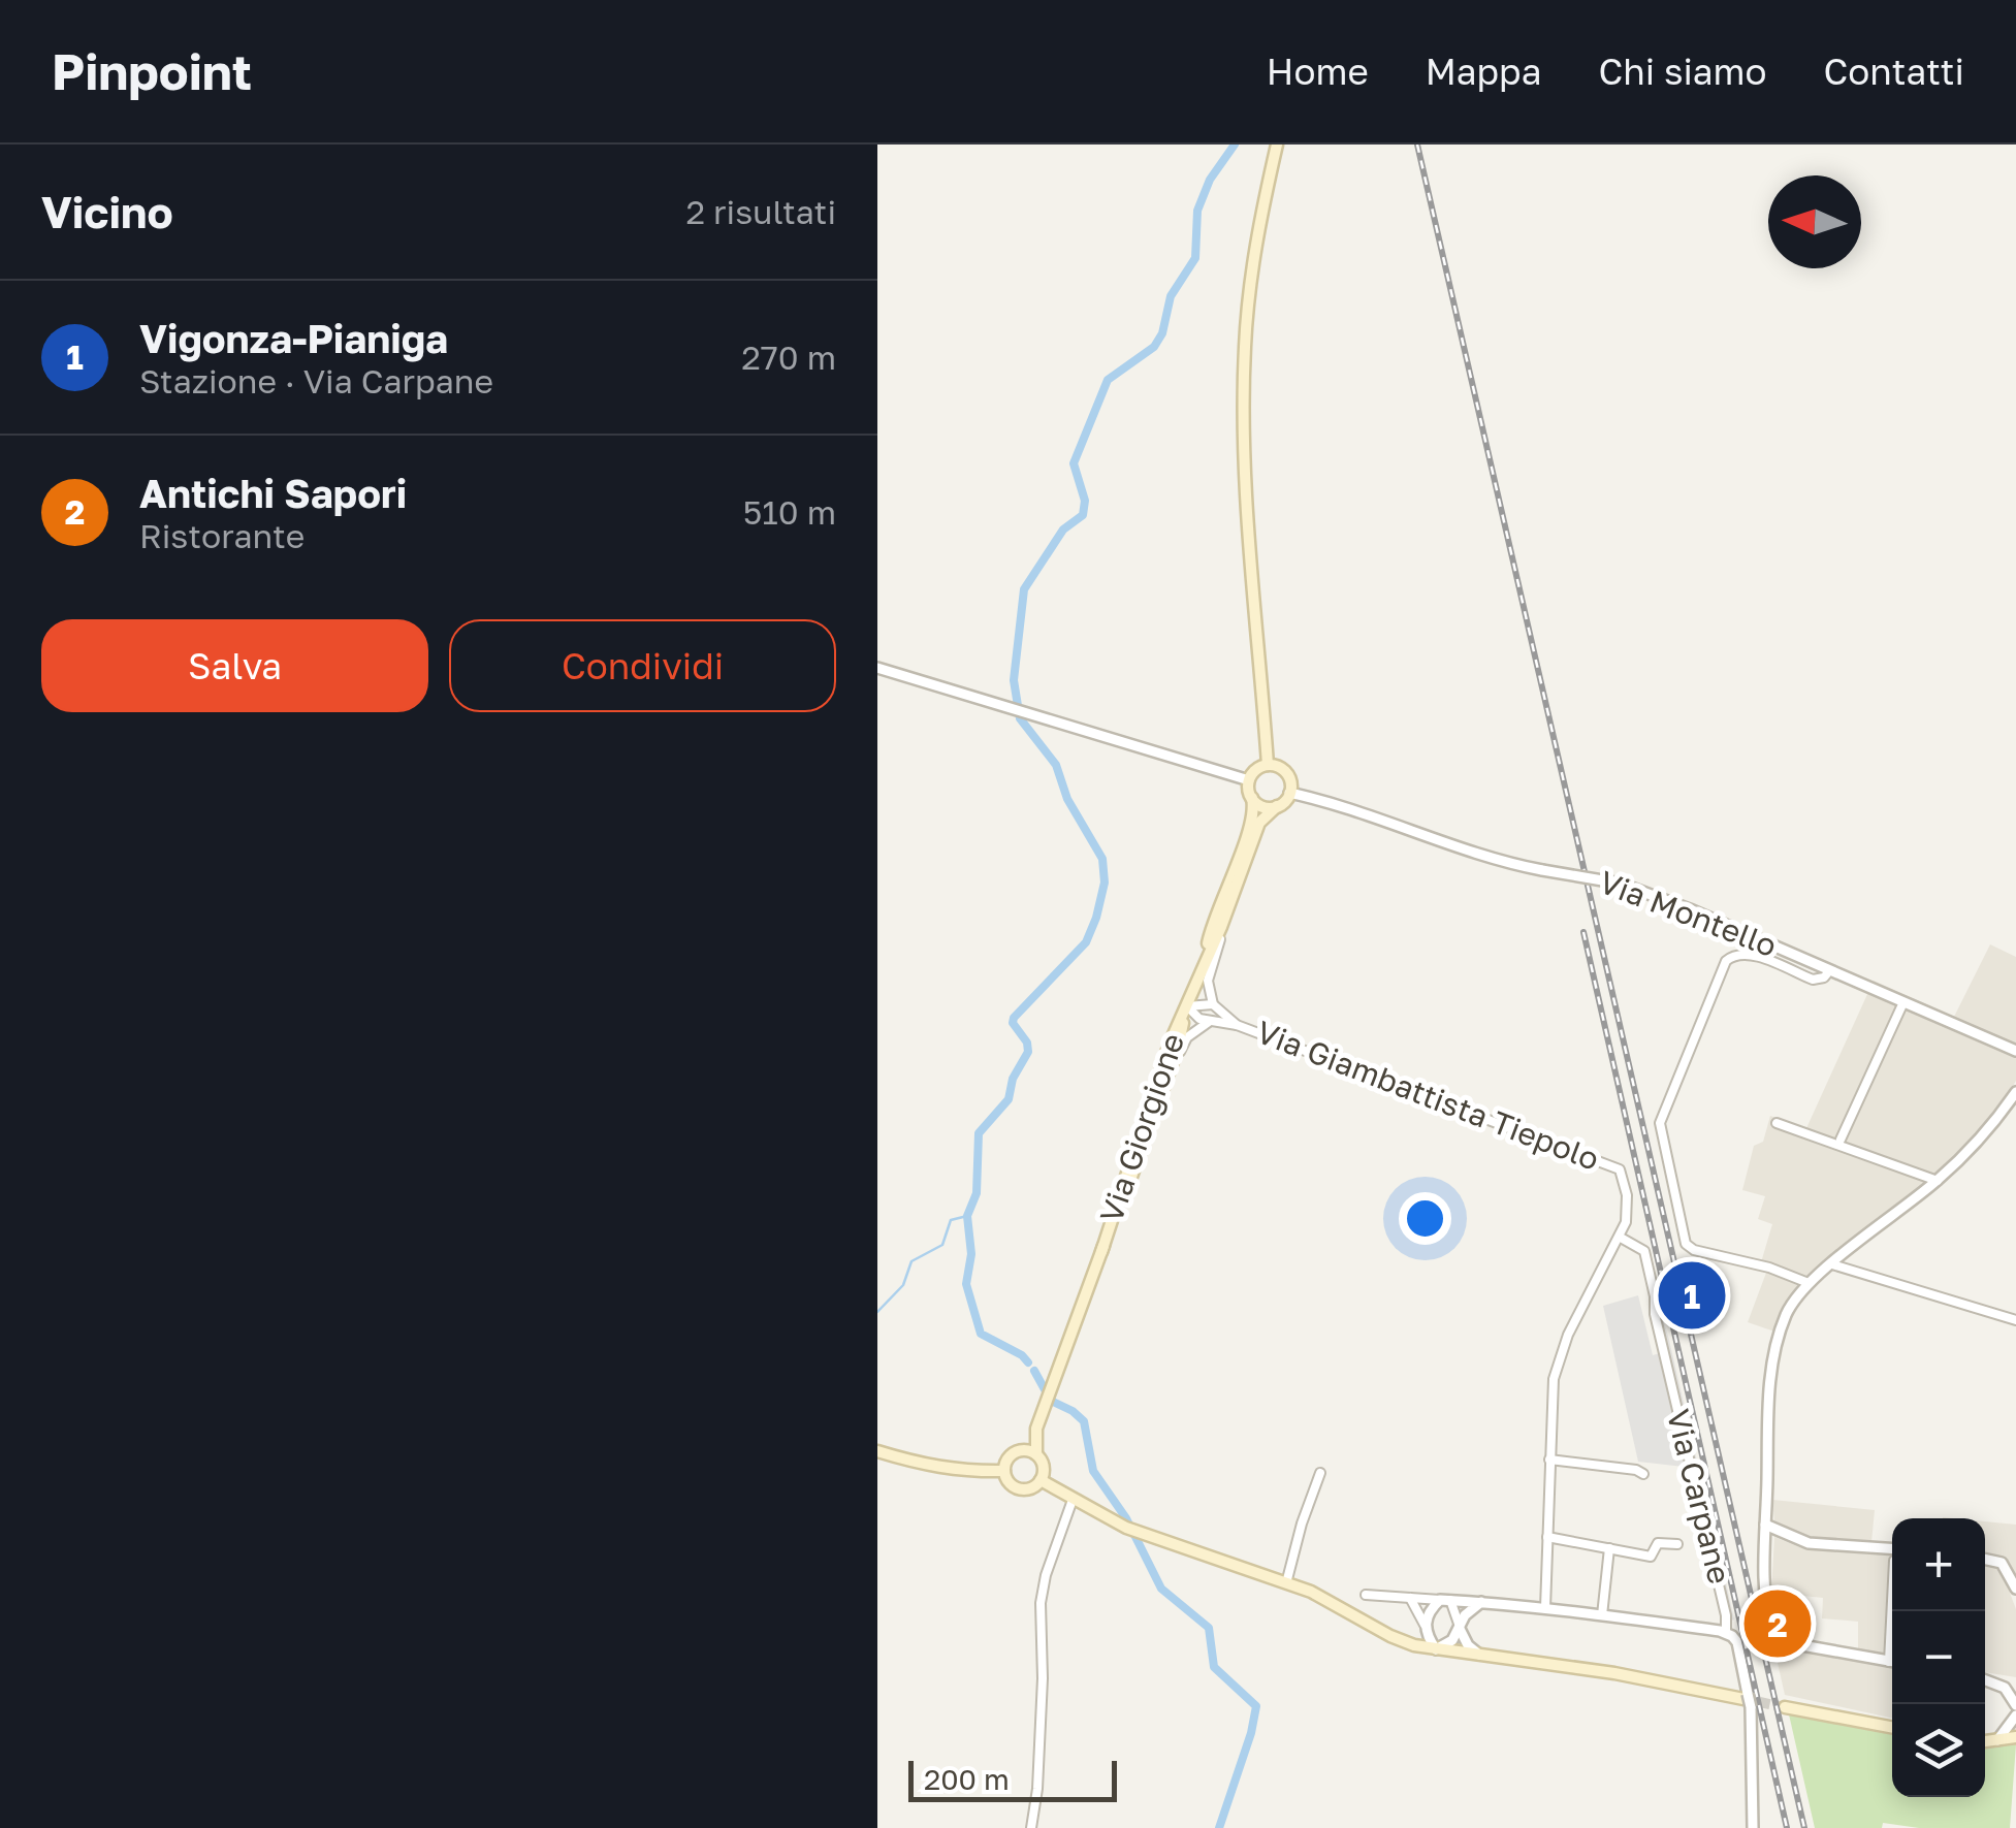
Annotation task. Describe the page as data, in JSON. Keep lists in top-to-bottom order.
{
  "streets": {
    "main road": ["Via Giorgione"],
    "street": ["Via Montello", "Via Giambattista Tiepolo", "Via Carpane"]
  },
  "crossings": [
    ["Via Montello", "Via Giorgione"],
    ["Via Giambattista Tiepolo", "Via Giorgione"],
    ["Via Giambattista Tiepolo", "Via Carpane"]
  ],
  "scale_bar": "200 m",
  "north": "left",
  "page": {
    "header": "Pinpoint",
    "nav": [
      "Home",
      "Mappa",
      "Chi siamo",
      "Contatti"
    ],
    "heading": ["Vicino", "2 risultati"],
    "list": [
      {
        "mark": "1",
        "name": "Vigonza-Pianiga",
        "note": "Stazione · Via Carpane",
        "value": "270 m"
      },
      {
        "mark": "2",
        "name": "Antichi Sapori",
        "note": "Ristorante",
        "value": "510 m"
      }
    ],
    "buttons": ["Salva", "Condividi"],
    "pins": ["1", "2"],
    "map_buttons": ["+", "−"],
    "scale": "200 m"
  }
}
